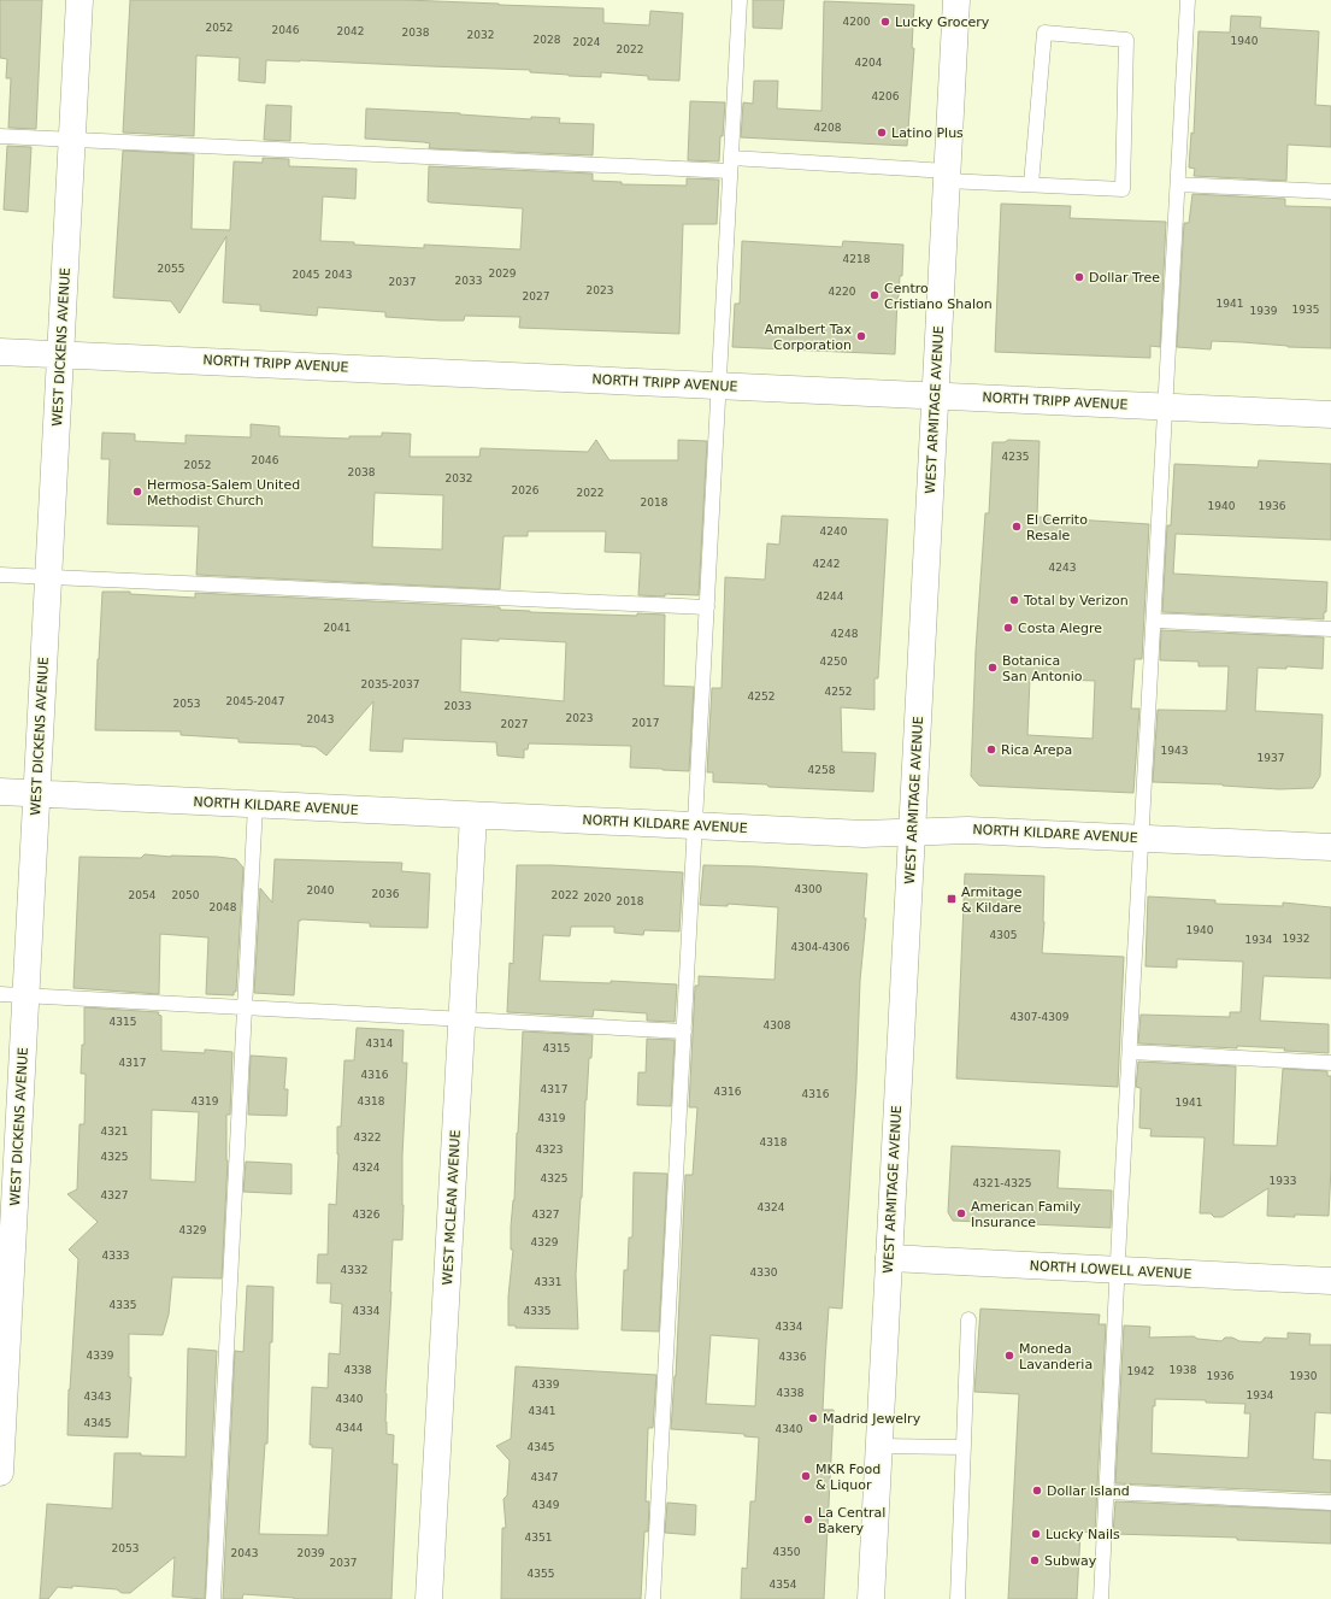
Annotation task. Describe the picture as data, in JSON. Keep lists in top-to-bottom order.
{
  "streets": {
    "street": [
      "WEST DICKENS AVENUE",
      "NORTH TRIPP AVENUE",
      "WEST ARMITAGE AVENUE",
      "NORTH KILDARE AVENUE",
      "WEST MCLEAN AVENUE",
      "NORTH LOWELL AVENUE"
    ]
  },
  "crossings": [
    ["WEST DICKENS AVENUE", "NORTH TRIPP AVENUE"],
    ["WEST DICKENS AVENUE", "NORTH KILDARE AVENUE"],
    ["NORTH TRIPP AVENUE", "WEST ARMITAGE AVENUE"],
    ["WEST ARMITAGE AVENUE", "NORTH KILDARE AVENUE"],
    ["WEST ARMITAGE AVENUE", "NORTH LOWELL AVENUE"],
    ["NORTH KILDARE AVENUE", "WEST MCLEAN AVENUE"]
  ],
  "places": {
    "other": [
      "Lucky Grocery",
      "Latino Plus",
      "Dollar Tree",
      "Centro Cristiano Shalon",
      "Amalbert Tax Corporation",
      "Hermosa-Salem United Methodist Church",
      "El Cerrito Resale",
      "Total by Verizon",
      "Costa Alegre",
      "Botanica San Antonio",
      "Rica Arepa",
      "American Family Insurance",
      "Moneda Lavanderia",
      "Madrid Jewelry",
      "MKR Food & Liquor",
      "Dollar Island",
      "La Central Bakery",
      "Lucky Nails",
      "Subway"
    ],
    "transit": ["Armitage & Kildare"]
  },
  "house_numbers": [
    "4200",
    "2052",
    "2046",
    "2042",
    "2038",
    "2032",
    "2028",
    "1940",
    "2024",
    "2022",
    "4204",
    "4206",
    "4208",
    "4218",
    "2055",
    "2029",
    "2045",
    "2043",
    "2033",
    "2037",
    "2023",
    "4220",
    "2027",
    "1941",
    "1935",
    "1939",
    "4235",
    "2046",
    "2052",
    "2038",
    "2032",
    "2026",
    "2022",
    "2018",
    "1940",
    "1936",
    "4240",
    "4242",
    "4243",
    "4244",
    "2041",
    "4248",
    "4250",
    "2035-2037",
    "4252",
    "4252",
    "2045-2047",
    "2053",
    "2033",
    "2023",
    "2043",
    "2017",
    "2027",
    "1943",
    "1937",
    "4258",
    "4300",
    "2040",
    "2036",
    "2054",
    "2050",
    "2022",
    "2020",
    "2018",
    "2048",
    "1940",
    "4305",
    "1932",
    "1934",
    "4304-4306",
    "4307-4309",
    "4315",
    "4308",
    "4314",
    "4315",
    "4317",
    "4316",
    "4317",
    "4316",
    "4316",
    "4319",
    "4318",
    "1941",
    "4319",
    "4321",
    "4322",
    "4318",
    "4323",
    "4325",
    "4324",
    "4325",
    "1933",
    "4321-4325",
    "4327",
    "4324",
    "4326",
    "4327",
    "4329",
    "4329",
    "4333",
    "4332",
    "4330",
    "4331",
    "4335",
    "4334",
    "4335",
    "4334",
    "4339",
    "4336",
    "4338",
    "1938",
    "1942",
    "1936",
    "1930",
    "4339",
    "4338",
    "1934",
    "4343",
    "4340",
    "4341",
    "4345",
    "4344",
    "4340",
    "4345",
    "4347",
    "4349",
    "4351",
    "2053",
    "4350",
    "2043",
    "2039",
    "2037",
    "4355",
    "4354"
  ]
}
